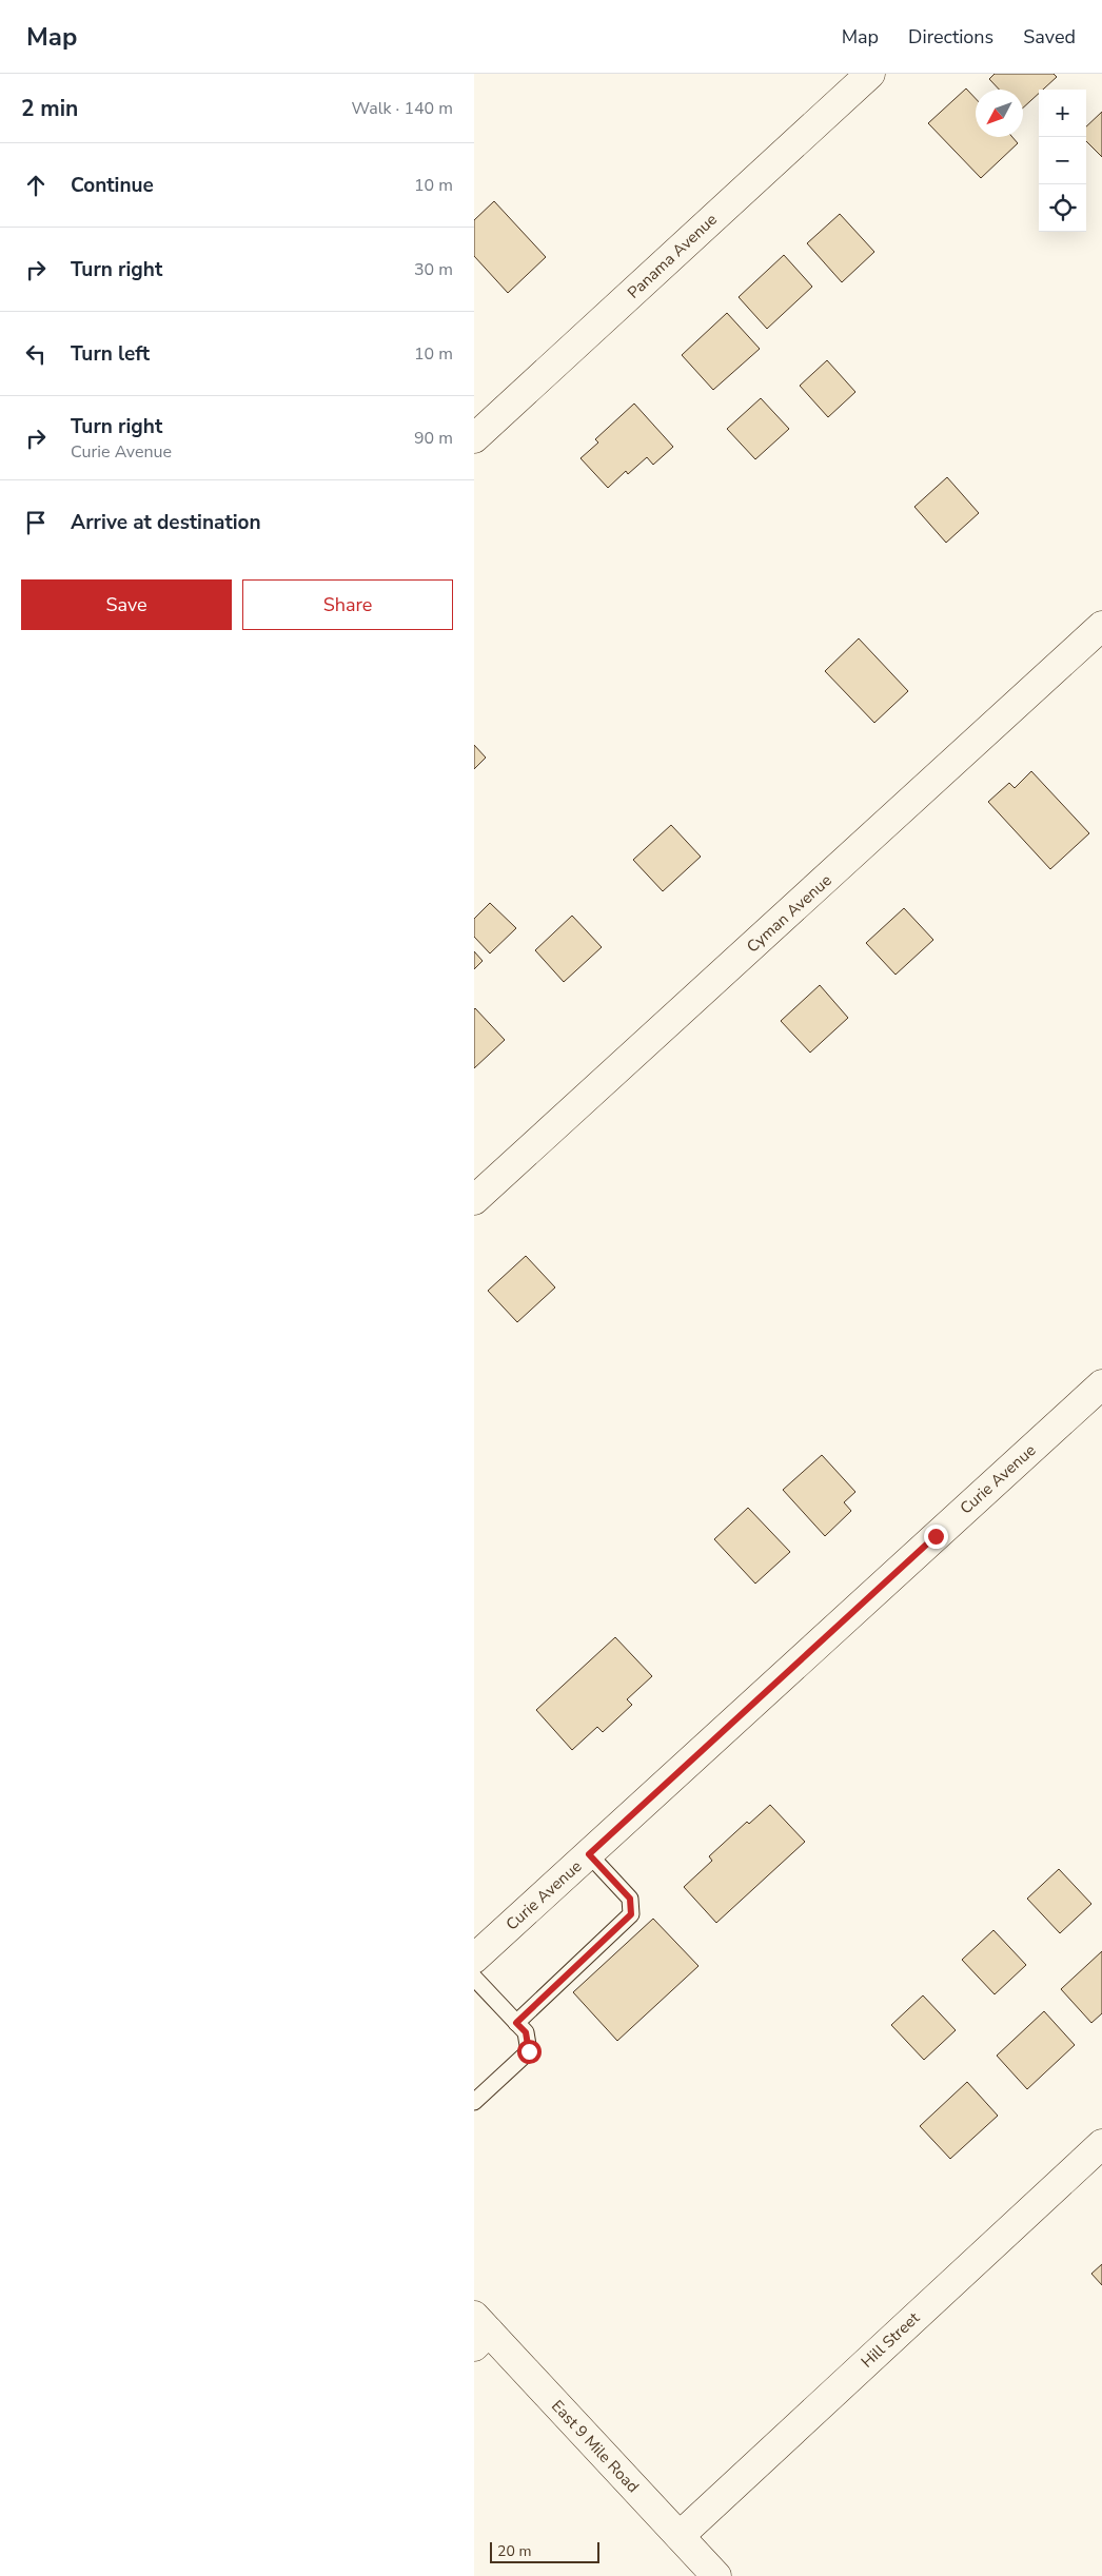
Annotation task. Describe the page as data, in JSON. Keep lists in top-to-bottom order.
{
  "streets": {
    "street": [
      "Panama Avenue",
      "Cyman Avenue",
      "Curie Avenue",
      "Hill Street",
      "East 9 Mile Road"
    ]
  },
  "crossings": [
    ["Hill Street", "East 9 Mile Road"]
  ],
  "scale_bar": "20 m",
  "north": "bottom left",
  "page": {
    "header": "Map",
    "nav": ["Map", "Directions", "Saved"],
    "heading": ["2 min", "Walk · 140 m"],
    "map_buttons": ["+", "−"],
    "list": [
      ["Continue", "10 m"],
      ["Turn right", "30 m"],
      ["Turn left", "10 m"],
      ["Turn right", "Curie Avenue", "90 m"],
      "Arrive at destination"
    ],
    "buttons": ["Save", "Share"],
    "scale": "20 m"
  }
}
